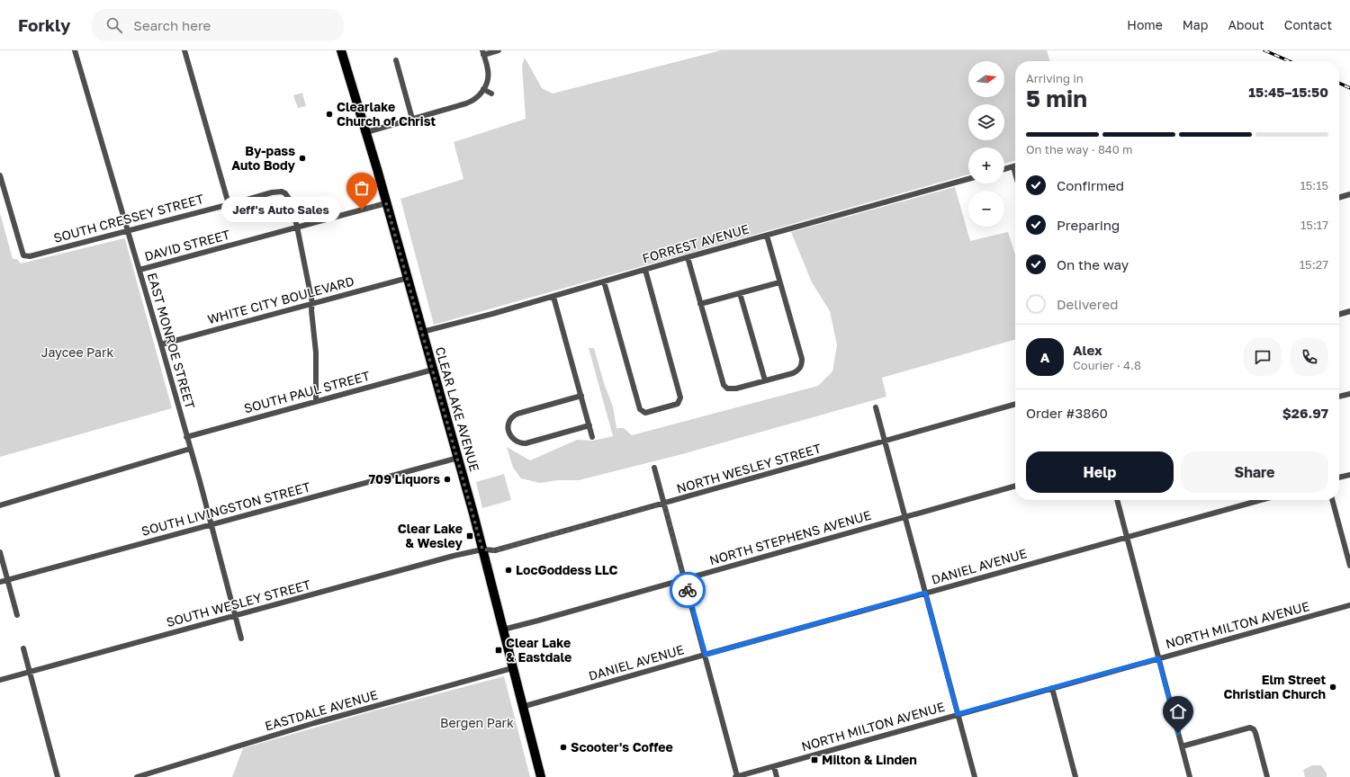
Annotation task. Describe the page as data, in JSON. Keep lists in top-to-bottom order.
{
  "streets": {
    "main road": ["CLEAR LAKE AVENUE"],
    "street": [
      "SOUTH CRESSEY STREET",
      "FORREST AVENUE",
      "DAVID STREET",
      "WHITE CITY BOULEVARD",
      "EAST MONROE STREET",
      "SOUTH PAUL STREET",
      "NORTH WESLEY STREET",
      "SOUTH LIVINGSTON STREET",
      "NORTH STEPHENS AVENUE",
      "DANIEL AVENUE",
      "SOUTH WESLEY STREET",
      "NORTH MILTON AVENUE",
      "EASTDALE AVENUE"
    ]
  },
  "crossings": [
    ["SOUTH CRESSEY STREET", "DAVID STREET"],
    ["SOUTH CRESSEY STREET", "EAST MONROE STREET"],
    ["FORREST AVENUE", "CLEAR LAKE AVENUE"],
    ["DAVID STREET", "EAST MONROE STREET"],
    ["DAVID STREET", "CLEAR LAKE AVENUE"],
    ["WHITE CITY BOULEVARD", "EAST MONROE STREET"],
    ["WHITE CITY BOULEVARD", "CLEAR LAKE AVENUE"],
    ["EAST MONROE STREET", "SOUTH PAUL STREET"],
    ["EAST MONROE STREET", "SOUTH LIVINGSTON STREET"],
    ["EAST MONROE STREET", "SOUTH WESLEY STREET"],
    ["SOUTH PAUL STREET", "CLEAR LAKE AVENUE"],
    ["CLEAR LAKE AVENUE", "NORTH WESLEY STREET"],
    ["CLEAR LAKE AVENUE", "SOUTH LIVINGSTON STREET"],
    ["CLEAR LAKE AVENUE", "NORTH STEPHENS AVENUE"],
    ["CLEAR LAKE AVENUE", "DANIEL AVENUE"],
    ["CLEAR LAKE AVENUE", "SOUTH WESLEY STREET"],
    ["CLEAR LAKE AVENUE", "EASTDALE AVENUE"],
    ["NORTH WESLEY STREET", "SOUTH WESLEY STREET"]
  ],
  "parks": ["Jaycee Park", "Bergen Park"],
  "places": {
    "other": [
      "Clearlake Church of Christ",
      "By-pass Auto Body",
      "Jeff's Auto Sales",
      "709 Liquors",
      "LocGoddess LLC",
      "Elm Street Christian Church",
      "Scooter's Coffee"
    ],
    "transit": ["Clear Lake & Wesley", "Clear Lake & Eastdale", "Milton & Linden"]
  },
  "north": "right",
  "page": {
    "header": "Forkly",
    "search": "Search here",
    "nav": [
      "Home",
      "Map",
      "About",
      "Contact"
    ],
    "map_buttons": ["+", "−"],
    "heading": ["5 min", "Arriving in", "15:45–15:50"],
    "panel": [
      "Alex",
      "Courier · 4.8",
      "Order #3860",
      "$26.97"
    ],
    "bar": "On the way · 840 m",
    "list": [
      ["Confirmed", "15:15"],
      ["Preparing", "15:17"],
      ["On the way", "15:27"],
      "Delivered"
    ],
    "bubble": "Jeff's Auto Sales",
    "round": "A",
    "buttons": ["Help", "Share"]
  }
}
